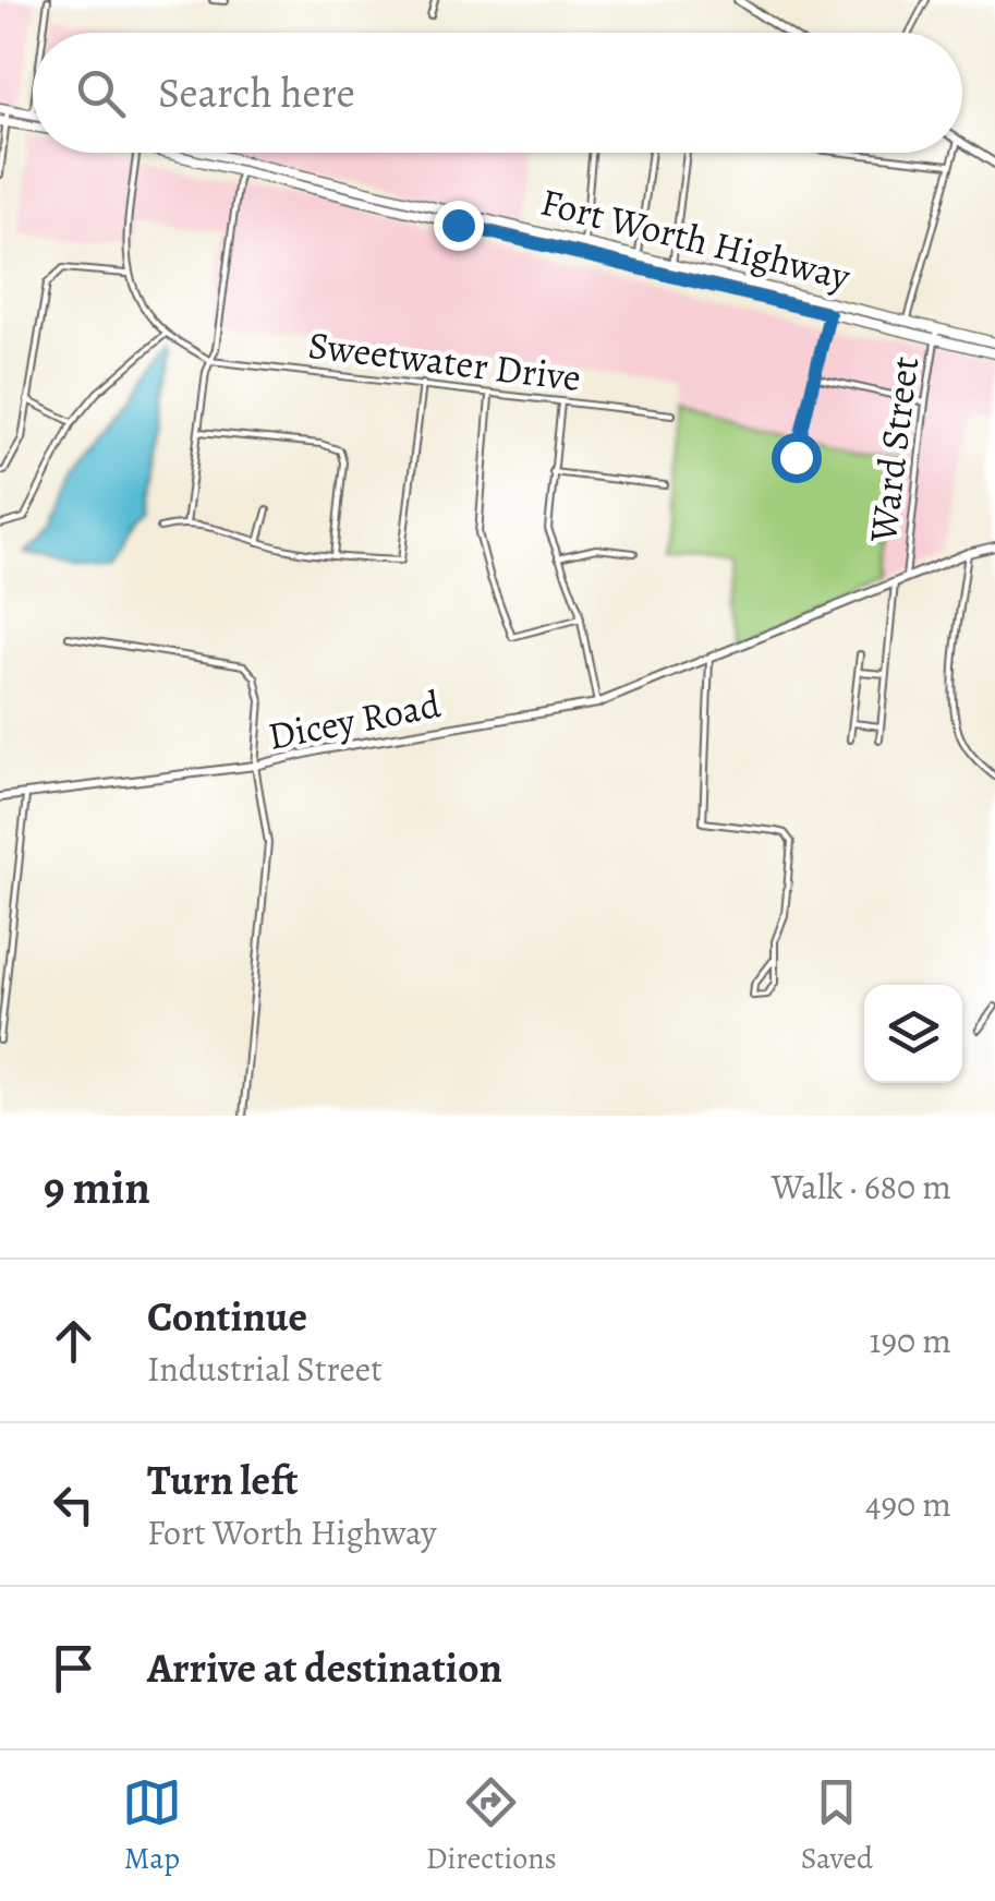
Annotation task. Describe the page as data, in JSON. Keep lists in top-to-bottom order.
{
  "streets": {
    "main road": ["Fort Worth Highway"],
    "street": ["Sweetwater Drive", "Ward Street", "Dicey Road"]
  },
  "crossings": [
    ["Fort Worth Highway", "Ward Street"],
    ["Ward Street", "Dicey Road"]
  ],
  "page": {
    "search": "Search here",
    "heading": ["9 min", "Walk · 680 m"],
    "list": [
      ["Continue", "Industrial Street", "190 m"],
      ["Turn left", "Fort Worth Highway", "490 m"],
      "Arrive at destination"
    ],
    "nav": ["Map", "Directions", "Saved"]
  }
}
